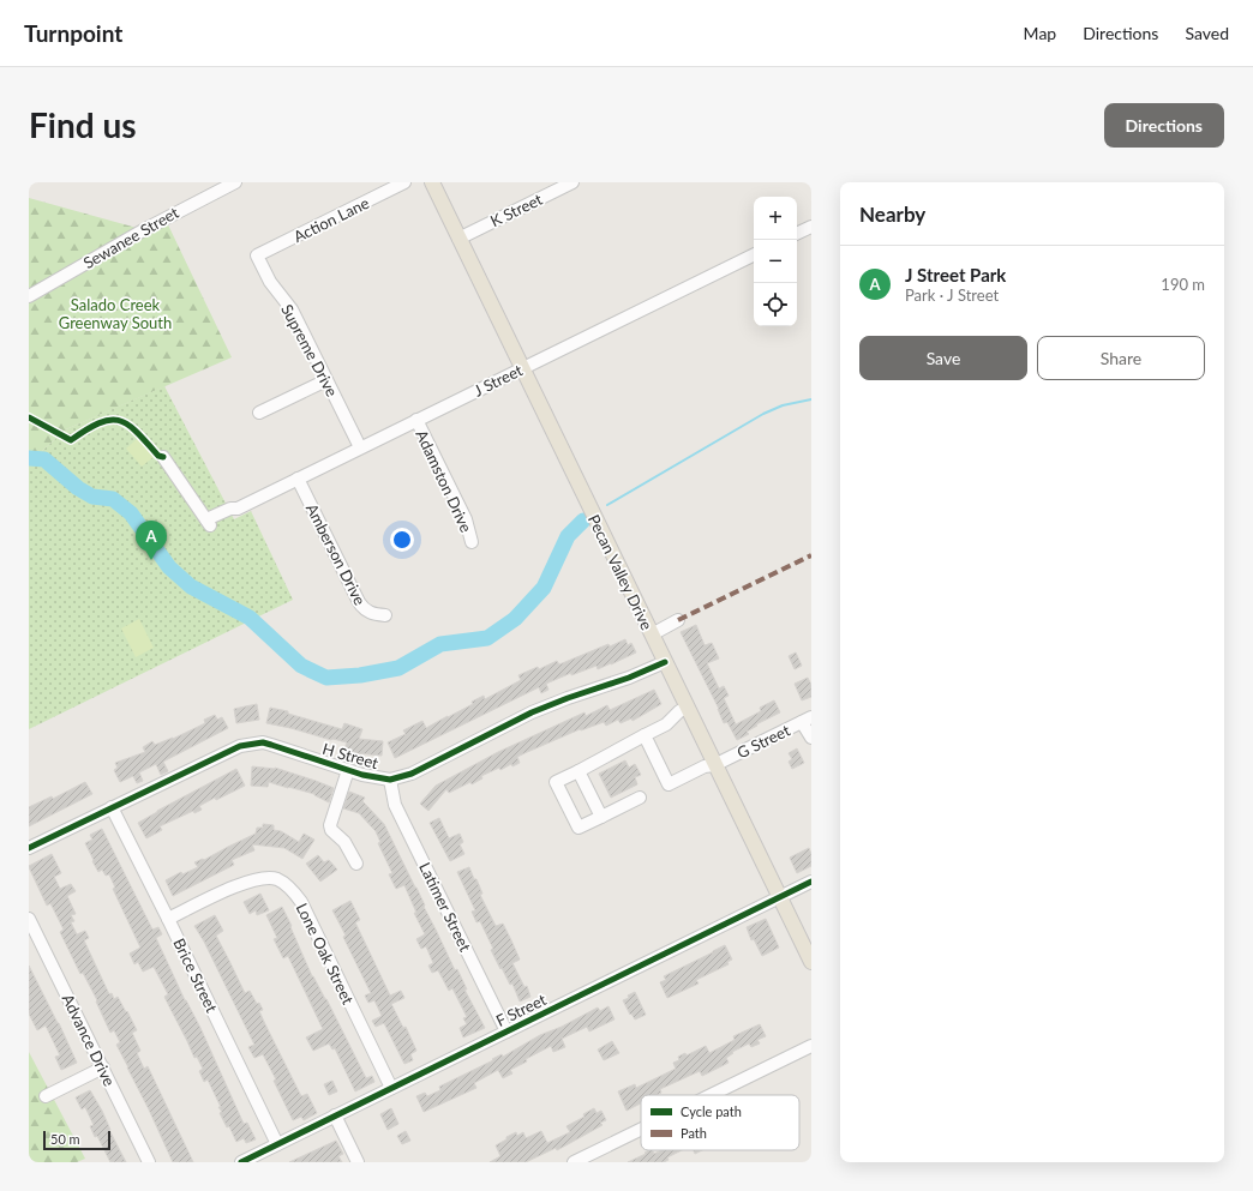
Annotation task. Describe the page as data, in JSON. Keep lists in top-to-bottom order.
{
  "streets": {
    "main road": ["Pecan Valley Drive"],
    "street": [
      "K Street",
      "Action Lane",
      "Sewanee Street",
      "Supreme Drive",
      "J Street",
      "Adamston Drive",
      "Amberson Drive",
      "G Street",
      "H Street",
      "Latimer Street",
      "Lone Oak Street",
      "Brice Street",
      "F Street",
      "Advance Drive"
    ]
  },
  "crossings": [
    ["K Street", "Pecan Valley Drive"],
    ["Action Lane", "Supreme Drive"],
    ["Supreme Drive", "J Street"],
    ["J Street", "Adamston Drive"],
    ["J Street", "Amberson Drive"],
    ["J Street", "Pecan Valley Drive"],
    ["Pecan Valley Drive", "G Street"],
    ["Pecan Valley Drive", "H Street"],
    ["Pecan Valley Drive", "F Street"],
    ["H Street", "Latimer Street"],
    ["H Street", "Brice Street"],
    ["Latimer Street", "F Street"],
    ["Lone Oak Street", "Brice Street"],
    ["Lone Oak Street", "F Street"],
    ["Brice Street", "F Street"]
  ],
  "parks": ["Salado Creek Greenway South"],
  "legend": ["Cycle path", "Path"],
  "scale_bar": "50 m",
  "page": {
    "header": "Turnpoint",
    "nav": ["Map", "Directions", "Saved"],
    "buttons": [
      "Directions",
      ["Save", "Share"]
    ],
    "title": "Find us",
    "heading": "Nearby",
    "map_buttons": ["+", "−"],
    "list": [
      {
        "mark": "A",
        "name": "J Street Park",
        "note": "Park · J Street",
        "value": "190 m"
      }
    ],
    "pins": "A",
    "scale": "50 m"
  }
}
